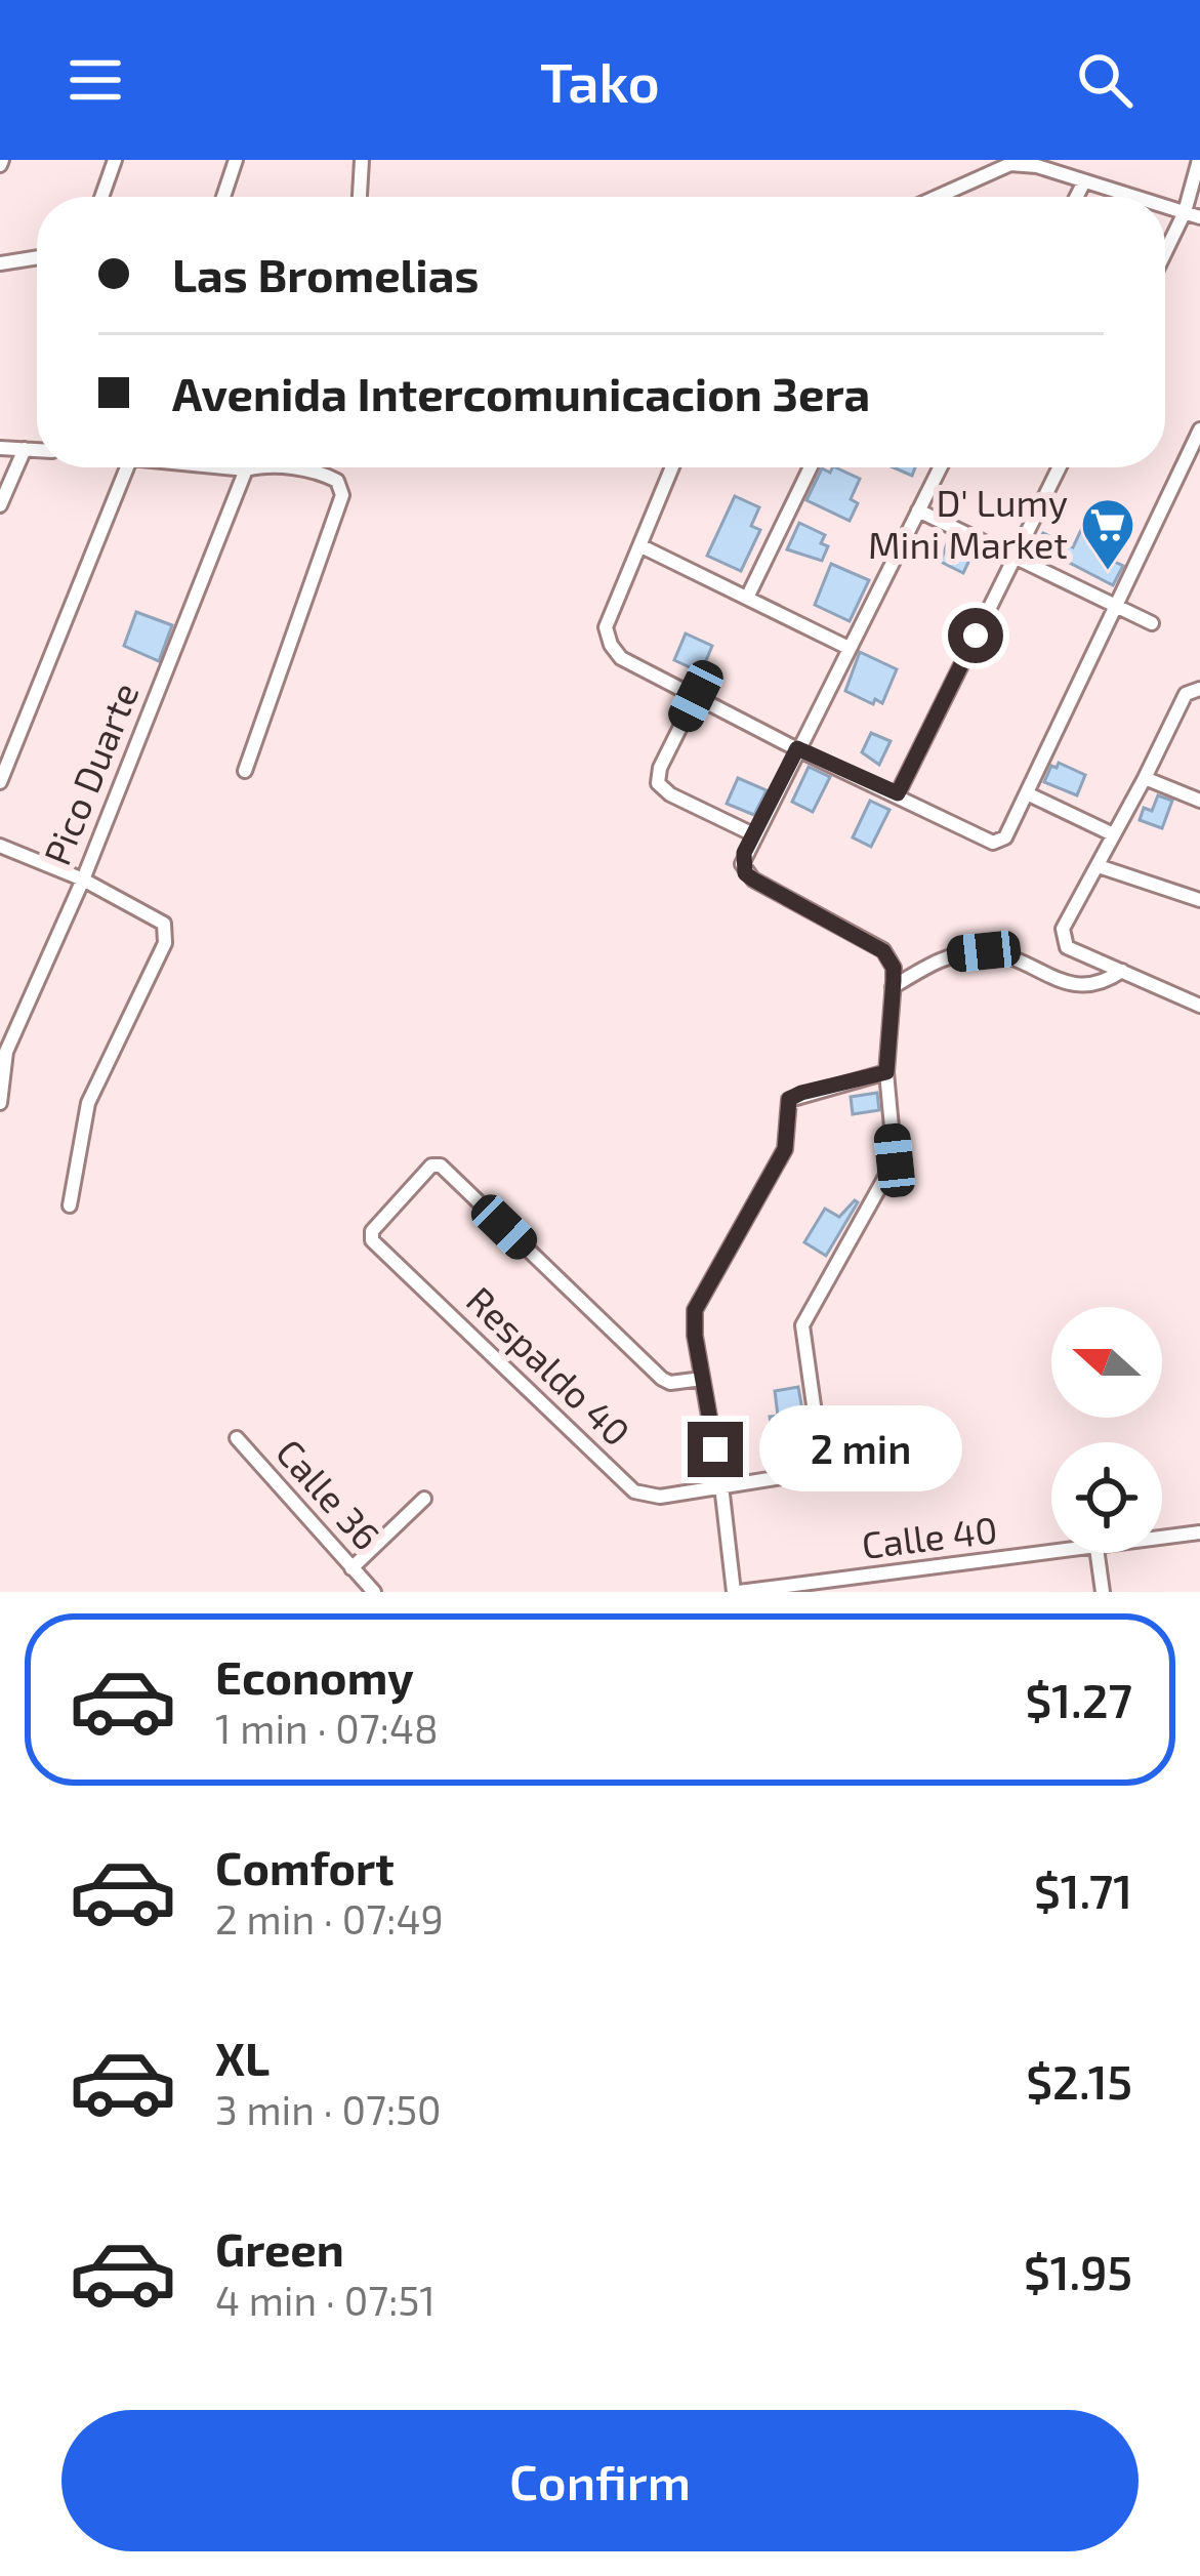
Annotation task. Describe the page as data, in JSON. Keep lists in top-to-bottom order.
{
  "streets": {
    "street": [
      "Pico Duarte",
      "Respaldo 40",
      "Calle 36",
      "Calle 40"
    ]
  },
  "places": {
    "supermarket": ["D' Lumy Mini Market"]
  },
  "north": "left",
  "page": {
    "header": "Tako",
    "banner": ["Las Bromelias", "Avenida Intercomunicacion 3era"],
    "bubble": "2 min",
    "list": [
      {
        "name": "Economy",
        "note": "1 min · 07:48",
        "value": "$1.27"
      },
      {
        "name": "Comfort",
        "note": "2 min · 07:49",
        "value": "$1.71"
      },
      {
        "name": "XL",
        "note": "3 min · 07:50",
        "value": "$2.15"
      },
      {
        "name": "Green",
        "note": "4 min · 07:51",
        "value": "$1.95"
      }
    ],
    "buttons": "Confirm"
  }
}
